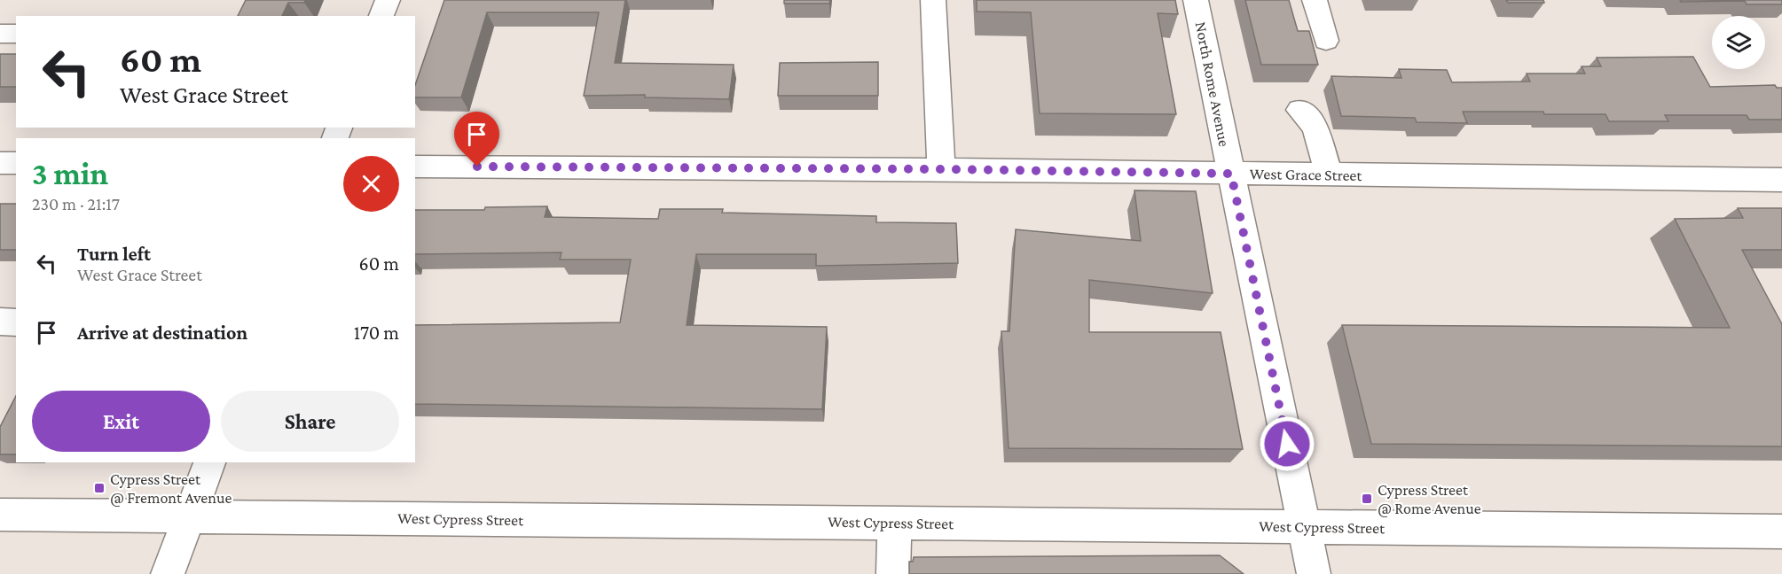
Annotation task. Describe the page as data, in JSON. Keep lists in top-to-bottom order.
{
  "streets": {
    "street": ["North Rome Avenue", "West Grace Street", "West Cypress Street"]
  },
  "crossings": [
    ["North Rome Avenue", "West Grace Street"],
    ["North Rome Avenue", "West Cypress Street"]
  ],
  "places": {
    "transit": ["Cypress Street @ Fremont Avenue", "Cypress Street @ Rome Avenue"]
  },
  "page": {
    "turn": ["60 m", "West Grace Street"],
    "heading": ["3 min", "230 m · 21:17"],
    "list": [
      {
        "name": "Turn left",
        "note": "West Grace Street",
        "value": "60 m"
      },
      {
        "name": "Arrive at destination",
        "value": "170 m"
      }
    ],
    "buttons": ["Exit", "Share"]
  }
}
